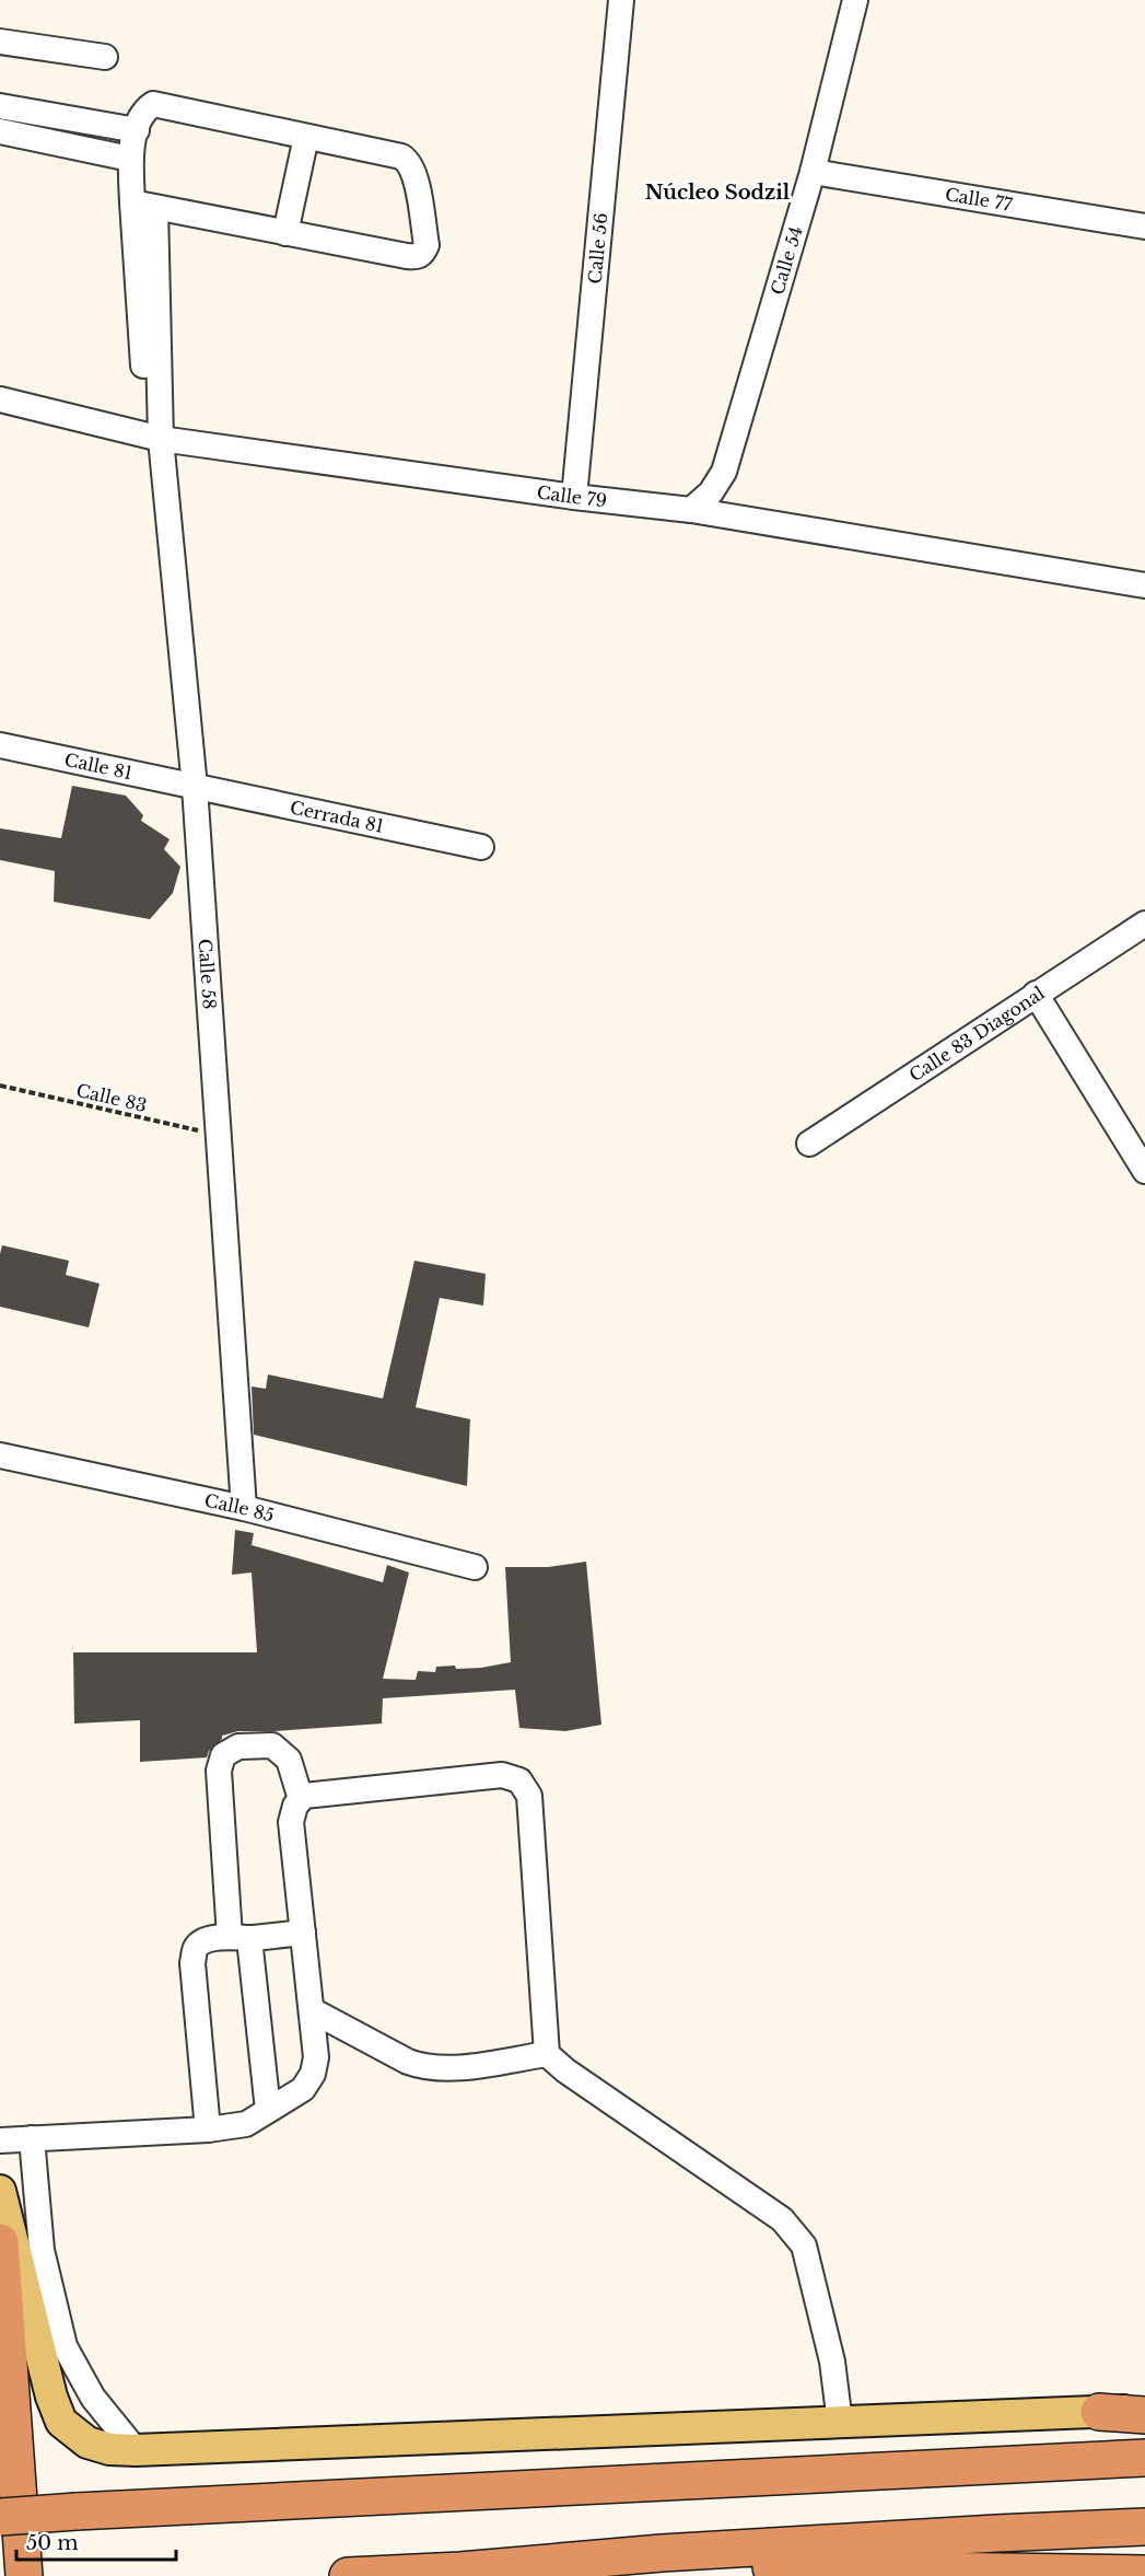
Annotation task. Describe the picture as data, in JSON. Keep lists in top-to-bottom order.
{
  "streets": {
    "street": [
      "Calle 77",
      "Calle 56",
      "Calle 54",
      "Calle 79",
      "Calle 81",
      "Cerrada 81",
      "Calle 58",
      "Calle 83 Diagonal",
      "Calle 85"
    ],
    "path": ["Calle 83"]
  },
  "crossings": [
    ["Calle 77", "Calle 54"],
    ["Calle 56", "Calle 79"],
    ["Calle 54", "Calle 79"],
    ["Calle 79", "Calle 58"],
    ["Calle 81", "Cerrada 81"],
    ["Calle 81", "Calle 58"],
    ["Cerrada 81", "Calle 58"],
    ["Calle 58", "Calle 83"],
    ["Calle 58", "Calle 85"]
  ],
  "districts": ["Núcleo Sodzil"],
  "scale_bar": "50 m"
}
